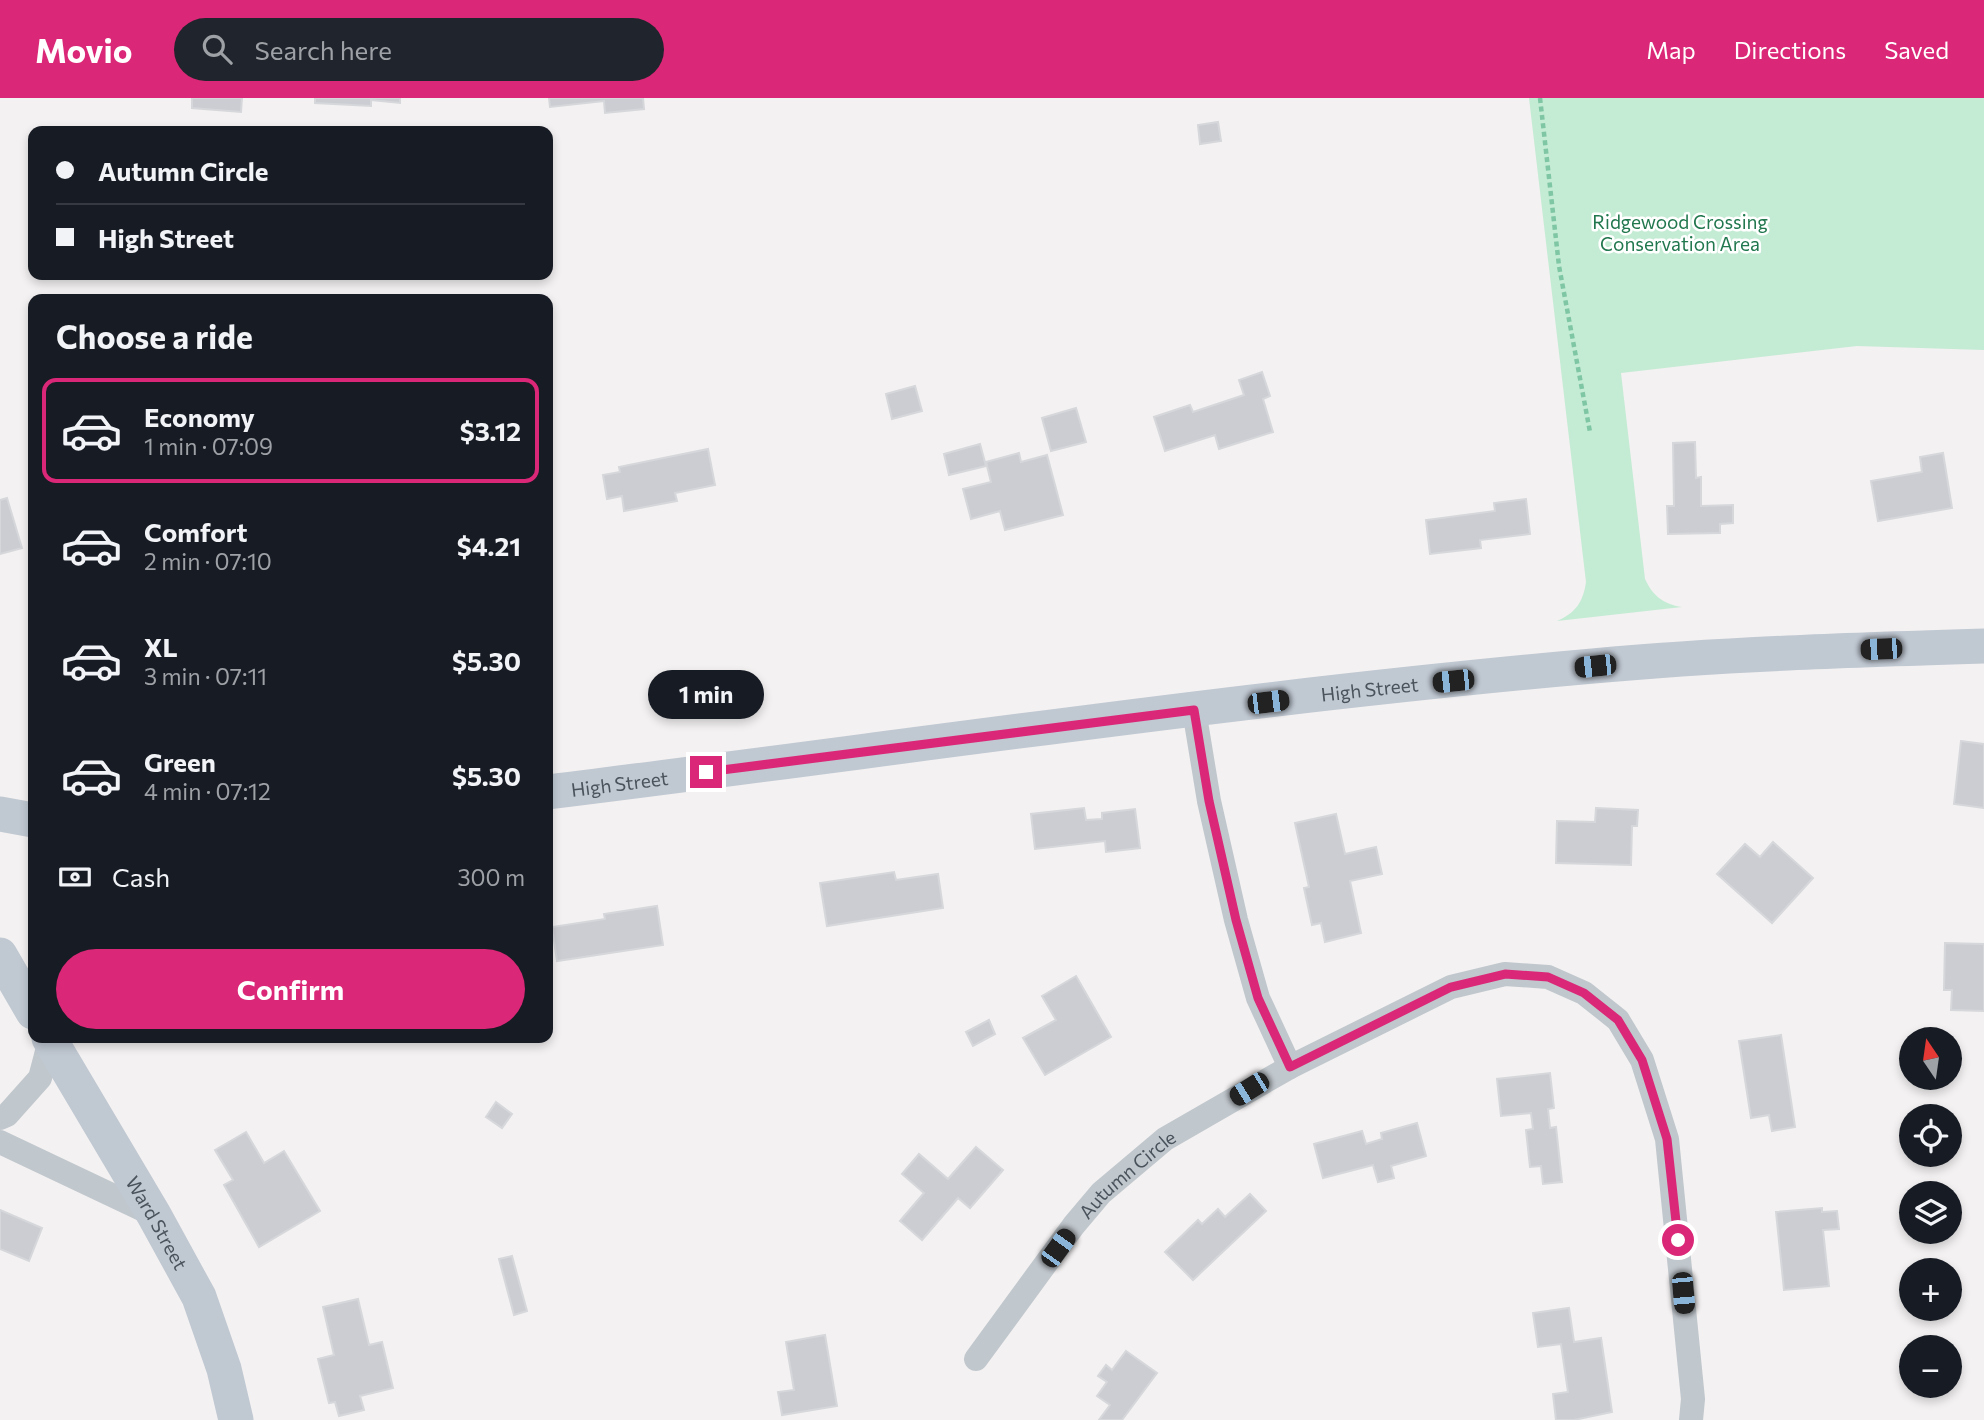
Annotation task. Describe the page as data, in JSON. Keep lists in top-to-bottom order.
{
  "streets": {
    "main road": ["High Street", "Ward Street"],
    "street": ["Autumn Circle"]
  },
  "parks": ["Ridgewood Crossing Conservation Area"],
  "north": "top",
  "page": {
    "header": "Movio",
    "search": "Search here",
    "nav": ["Map", "Directions", "Saved"],
    "banner": ["Autumn Circle", "High Street"],
    "heading": "Choose a ride",
    "list": [
      {
        "name": "Economy",
        "note": "1 min · 07:09",
        "value": "$3.12"
      },
      {
        "name": "Comfort",
        "note": "2 min · 07:10",
        "value": "$4.21"
      },
      {
        "name": "XL",
        "note": "3 min · 07:11",
        "value": "$5.30"
      },
      {
        "name": "Green",
        "note": "4 min · 07:12",
        "value": "$5.30"
      }
    ],
    "bubble": "1 min",
    "pay": ["Cash", "300 m"],
    "buttons": "Confirm",
    "map_buttons": ["+", "−"]
  }
}
